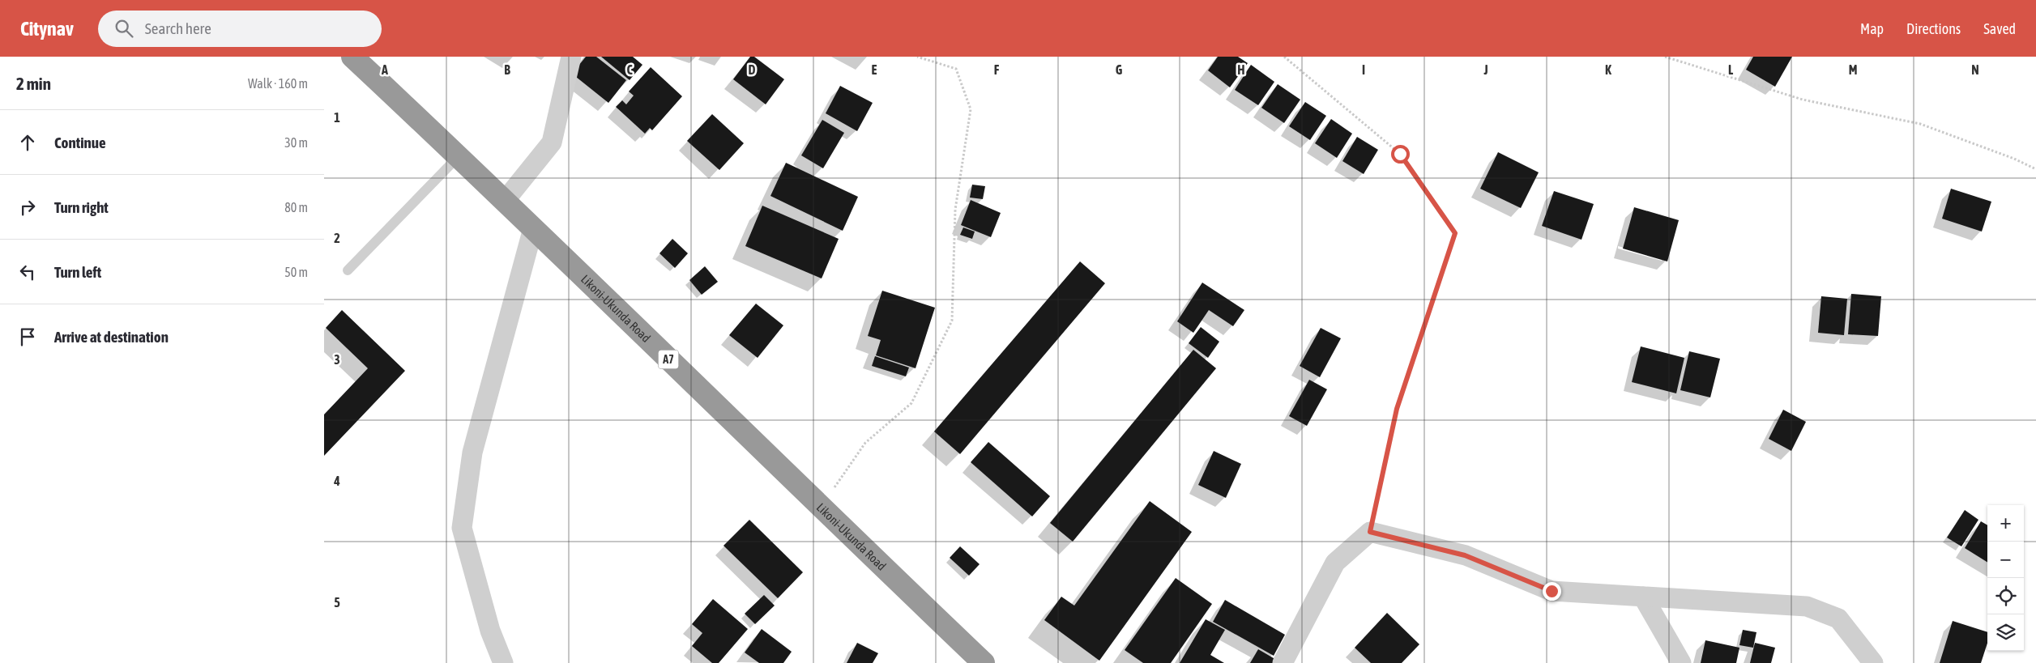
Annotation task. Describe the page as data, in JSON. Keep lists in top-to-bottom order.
{
  "streets": {
    "highway": ["Likoni-Ukunda Road", "A7"]
  },
  "page": {
    "header": "Citynav",
    "search": "Search here",
    "nav": ["Map", "Directions", "Saved"],
    "heading": ["2 min", "Walk · 160 m"],
    "list": [
      ["Continue", "30 m"],
      ["Turn right", "80 m"],
      ["Turn left", "50 m"],
      "Arrive at destination"
    ],
    "map_buttons": ["+", "−"]
  },
  "grid": {
    "columns": [
      "A",
      "B",
      "C",
      "D",
      "E",
      "F",
      "G",
      "H",
      "I",
      "J",
      "K",
      "L",
      "M",
      "N"
    ],
    "rows": [
      "1",
      "2",
      "3",
      "4",
      "5"
    ]
  }
}
